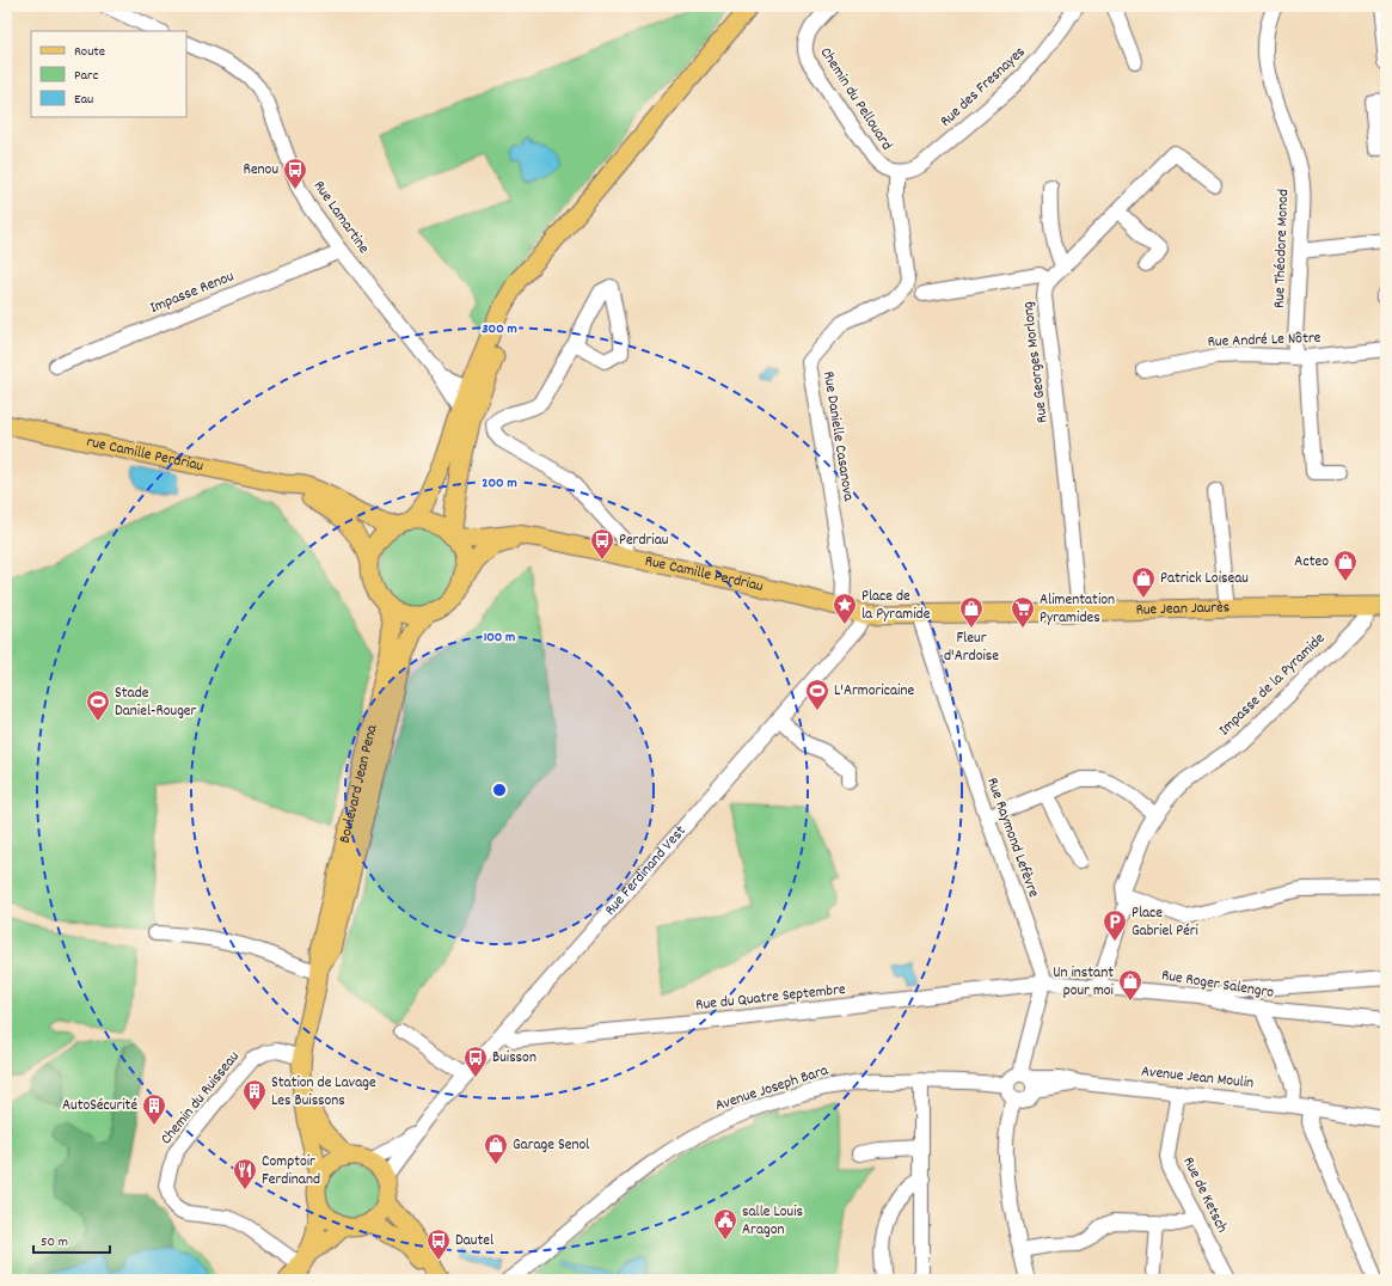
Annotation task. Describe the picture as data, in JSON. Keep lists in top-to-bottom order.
{
  "streets": {
    "main road": [
      "rue Camille Perdriau",
      "Rue Camille Perdriau",
      "Rue Jean Jaurès",
      "Boulevard Jean Pena"
    ],
    "street": [
      "Rue des Fresnayes",
      "Chemin du Pellouard",
      "Rue Lamartine",
      "Rue Théodore Monod",
      "Impasse Renou",
      "Rue André Le Nôtre",
      "Rue Georges Morlong",
      "Rue Danielle Casanova",
      "Impasse de la Pyramide",
      "Rue Raymond Lefèvre",
      "Rue Ferdinand Vest",
      "Rue Roger Salengro",
      "Rue du Quatre Septembre",
      "Avenue Jean Moulin",
      "Avenue Joseph Bara",
      "Chemin du Ruisseau",
      "Rue de Ketsch"
    ]
  },
  "crossings": [
    ["Rue des Fresnayes", "Chemin du Pellouard"],
    ["Rue des Fresnayes", "Rue Danielle Casanova"],
    ["Chemin du Pellouard", "Rue Danielle Casanova"],
    ["Rue Lamartine", "Impasse Renou"],
    ["Rue Théodore Monod", "Rue André Le Nôtre"],
    ["Rue Georges Morlong", "Rue Jean Jaurès"],
    ["Rue Danielle Casanova", "Rue Camille Perdriau"],
    ["Rue Camille Perdriau", "Rue Jean Jaurès"],
    ["Rue Camille Perdriau", "Boulevard Jean Pena"],
    ["Rue Camille Perdriau", "Rue Ferdinand Vest"],
    ["Rue Jean Jaurès", "Impasse de la Pyramide"],
    ["Rue Jean Jaurès", "Rue Raymond Lefèvre"],
    ["Rue Jean Jaurès", "Rue Ferdinand Vest"],
    ["Boulevard Jean Pena", "Rue Ferdinand Vest"],
    ["Boulevard Jean Pena", "Chemin du Ruisseau"],
    ["Rue Raymond Lefèvre", "Rue Roger Salengro"],
    ["Rue Raymond Lefèvre", "Rue du Quatre Septembre"],
    ["Rue Raymond Lefèvre", "Avenue Jean Moulin"],
    ["Rue Raymond Lefèvre", "Avenue Joseph Bara"],
    ["Rue Ferdinand Vest", "Rue du Quatre Septembre"],
    ["Rue Roger Salengro", "Rue du Quatre Septembre"],
    ["Avenue Jean Moulin", "Avenue Joseph Bara"],
    ["Avenue Jean Moulin", "Rue de Ketsch"]
  ],
  "places": {
    "bus stop": [
      "Renou",
      "Perdriau",
      "Buisson",
      "Dautel"
    ],
    "shop": [
      "Acteo",
      "Patrick Loiseau",
      "Fleur d'Ardoise",
      "Un instant pour moi",
      "Garage Senol"
    ],
    "place": ["Place de la Pyramide"],
    "supermarket": ["Alimentation Pyramides"],
    "sports": ["L'Armoricaine", "Stade Daniel-Rouger"],
    "parking": ["Place Gabriel Péri"],
    "building": ["Station de Lavage Les Buissons", "AutoSécurité"],
    "restaurant": ["Comptoir Ferdinand"],
    "public building": ["salle Louis Aragon"]
  },
  "legend": ["Route", "Parc", "Eau"],
  "scale_bar": "50 m",
  "rings": ["300 m", "200 m", "100 m"]
}
